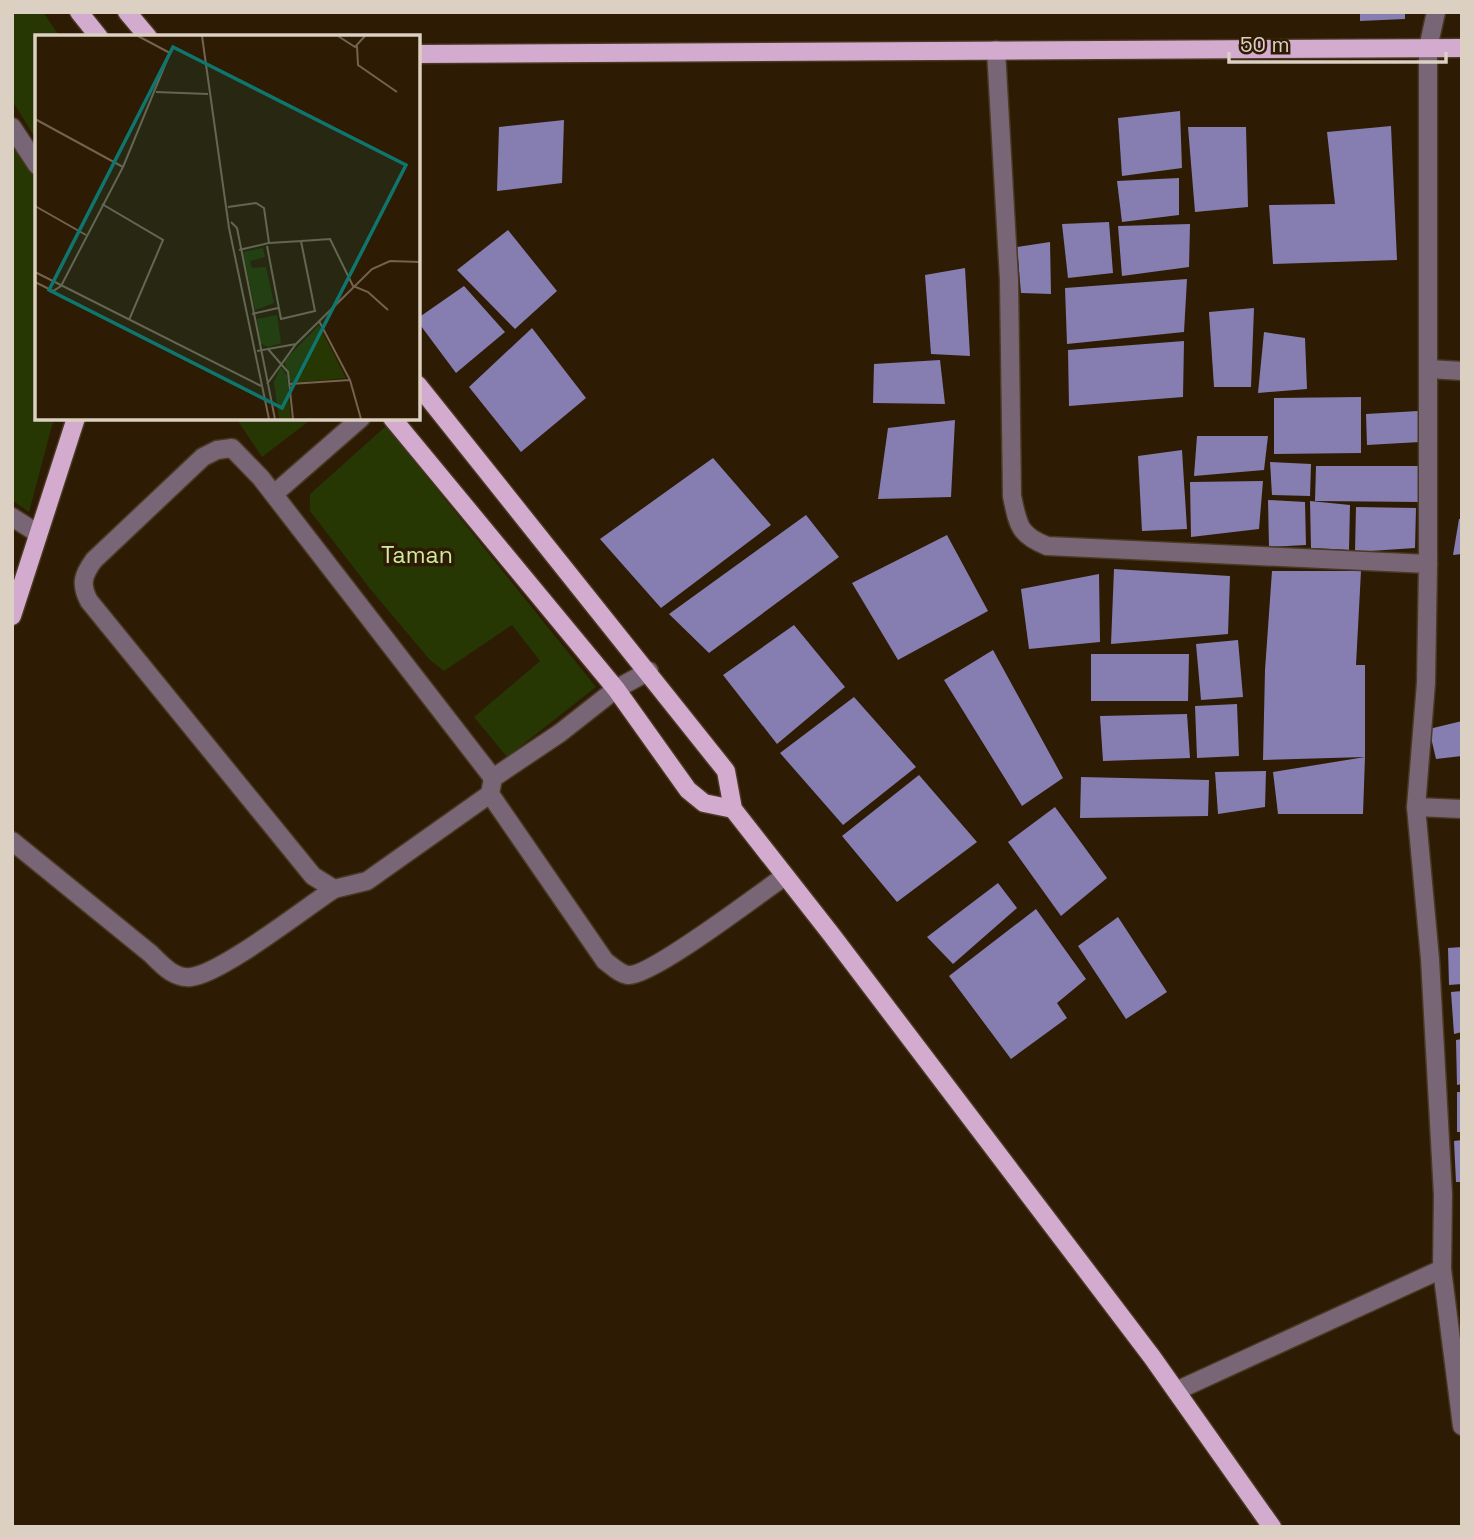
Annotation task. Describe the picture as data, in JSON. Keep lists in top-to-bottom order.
{
  "parks": ["Taman"],
  "scale_bar": "50 m"
}
